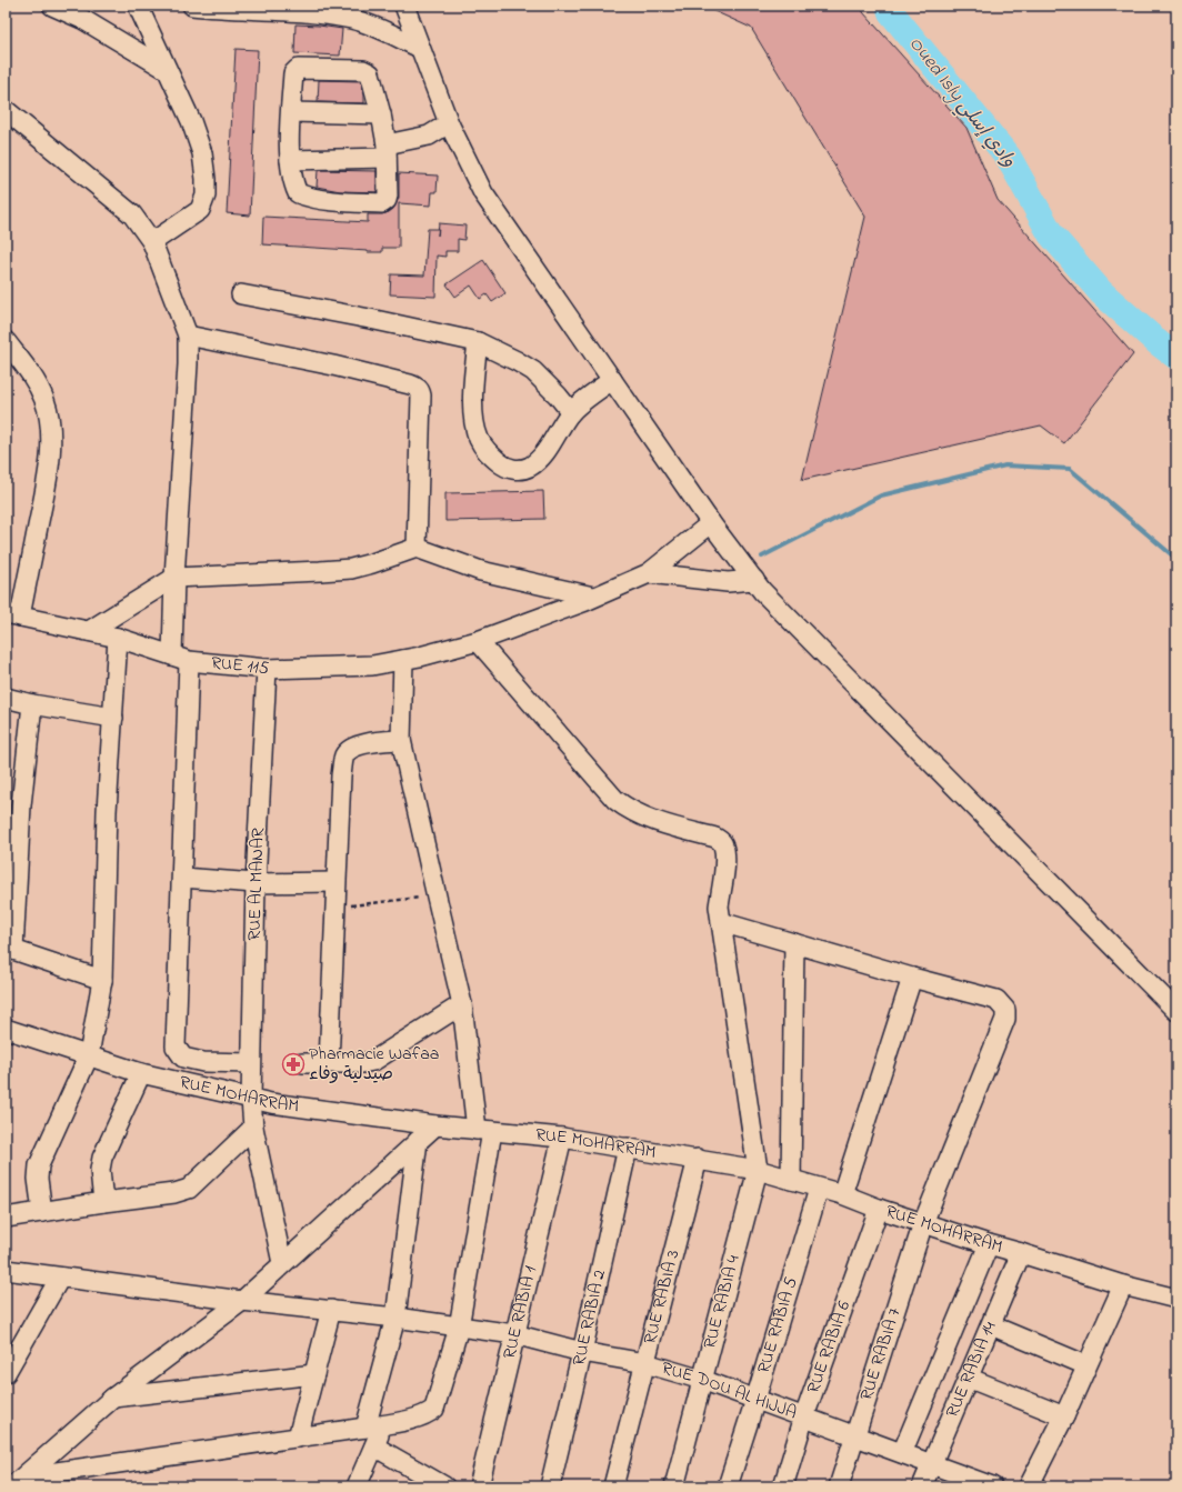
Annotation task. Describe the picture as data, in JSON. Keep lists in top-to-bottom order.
{
  "streets": {
    "street": [
      "RUE 115",
      "RUE AL MANAR",
      "RUE MOHARRAM",
      "RUE RABIA 3",
      "RUE RABIA 4",
      "RUE RABIA 1",
      "RUE RABIA 2",
      "RUE RABIA 5",
      "RUE RABIA 6",
      "RUE RABIA 7",
      "RUE RABIA 14",
      "RUE DOU AL HIJJA"
    ]
  },
  "crossings": [
    ["RUE 115", "RUE AL MANAR"],
    ["RUE AL MANAR", "RUE MOHARRAM"],
    ["RUE MOHARRAM", "RUE RABIA 3"],
    ["RUE MOHARRAM", "RUE RABIA 4"],
    ["RUE MOHARRAM", "RUE RABIA 1"],
    ["RUE MOHARRAM", "RUE RABIA 2"],
    ["RUE MOHARRAM", "RUE RABIA 5"],
    ["RUE MOHARRAM", "RUE RABIA 6"],
    ["RUE MOHARRAM", "RUE RABIA 7"],
    ["RUE MOHARRAM", "RUE RABIA 14"],
    ["RUE RABIA 3", "RUE DOU AL HIJJA"],
    ["RUE RABIA 4", "RUE DOU AL HIJJA"],
    ["RUE RABIA 1", "RUE DOU AL HIJJA"],
    ["RUE RABIA 2", "RUE DOU AL HIJJA"],
    ["RUE RABIA 5", "RUE DOU AL HIJJA"],
    ["RUE RABIA 6", "RUE DOU AL HIJJA"],
    ["RUE RABIA 7", "RUE DOU AL HIJJA"],
    ["RUE RABIA 14", "RUE DOU AL HIJJA"]
  ],
  "water": ["Oued Isly وادي إسلي"],
  "places": {
    "pharmacy": ["Pharmacie Wafaa صيدلية وفاء"]
  }
}
